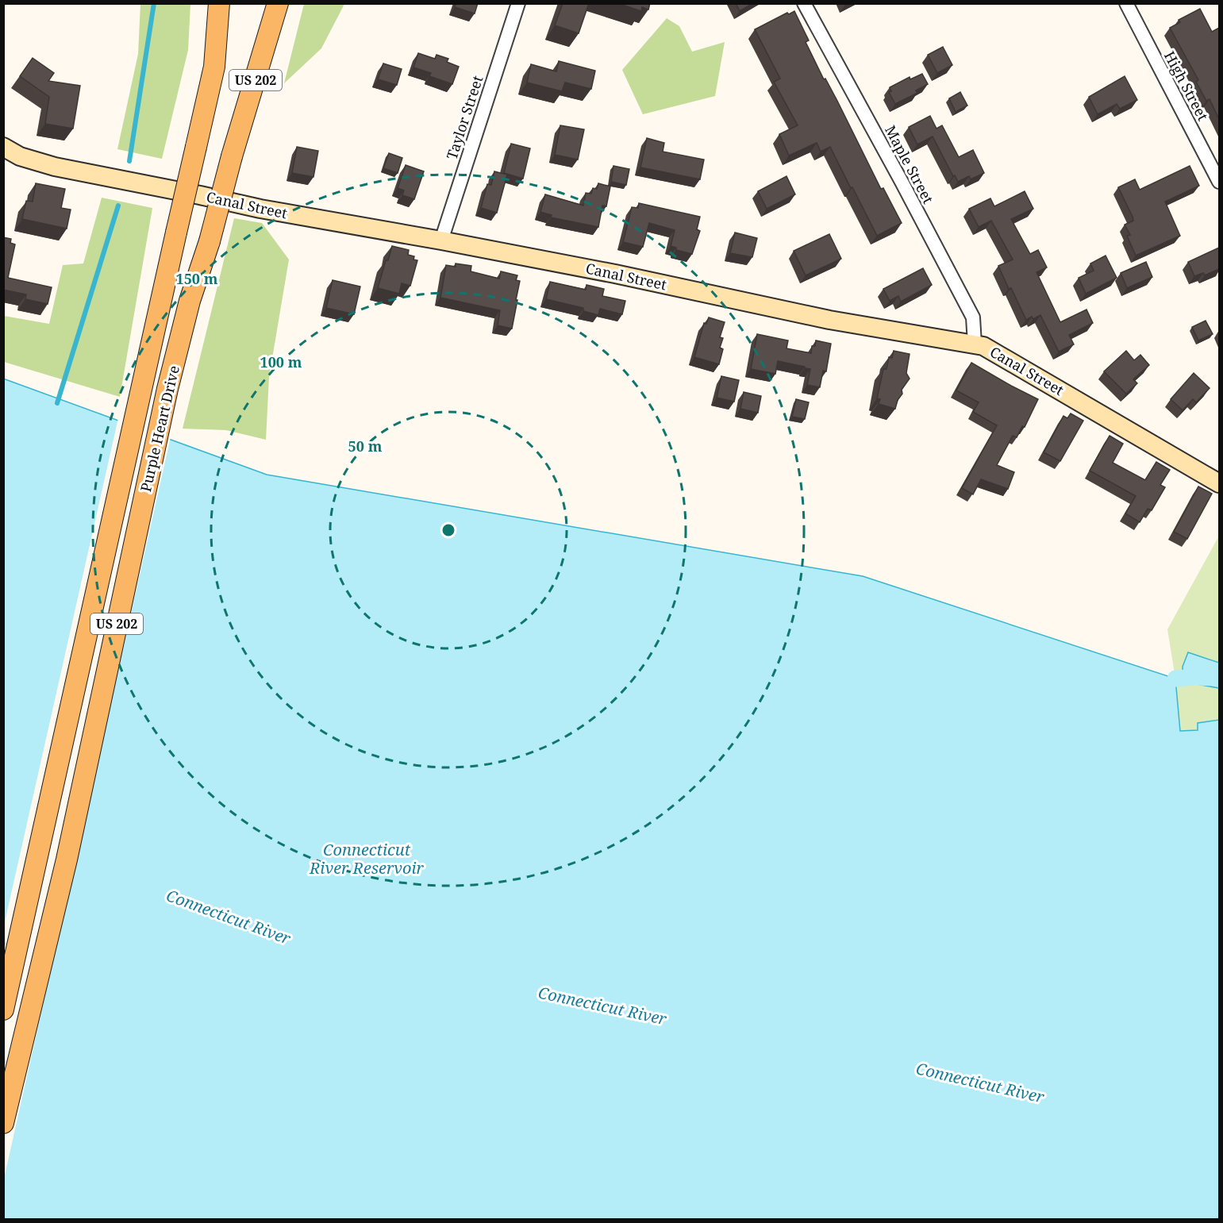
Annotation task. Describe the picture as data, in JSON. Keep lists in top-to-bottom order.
{
  "streets": {
    "main road": ["US 202", "Purple Heart Drive"],
    "street": [
      "High Street",
      "Taylor Street",
      "Maple Street",
      "Canal Street"
    ]
  },
  "crossings": [
    ["Taylor Street", "Canal Street"],
    ["Maple Street", "Canal Street"]
  ],
  "water": ["Connecticut River Reservoir", "Connecticut River"],
  "rings": ["150 m", "100 m", "50 m"]
}
